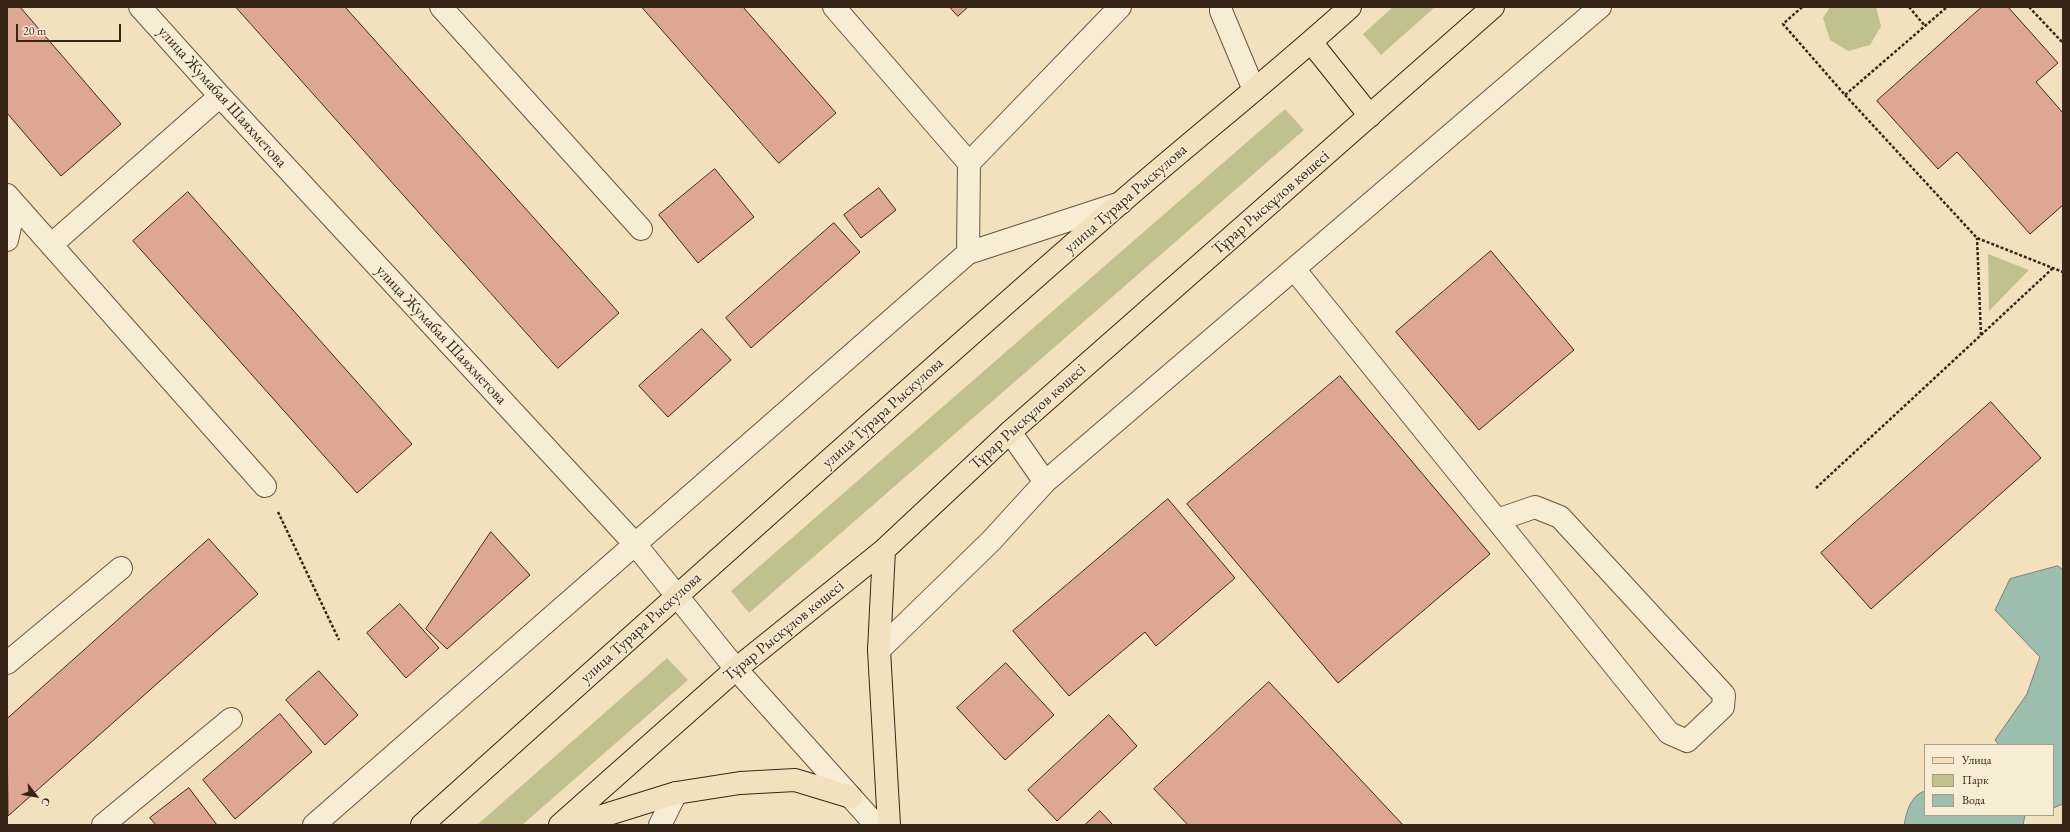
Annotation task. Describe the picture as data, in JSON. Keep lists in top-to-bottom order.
{
  "streets": {
    "main road": ["улица Турара Рыскулова", "Тұрар Рыскұлов көшесі"],
    "street": ["улица Жумабая Шаяхметова"]
  },
  "crossings": [
    ["улица Жумабая Шаяхметова", "улица Турара Рыскулова"],
    ["улица Жумабая Шаяхметова", "Тұрар Рыскұлов көшесі"]
  ],
  "legend": ["Улица", "Парк", "Вода"],
  "scale_bar": "20 m",
  "north": "bottom right"
}
